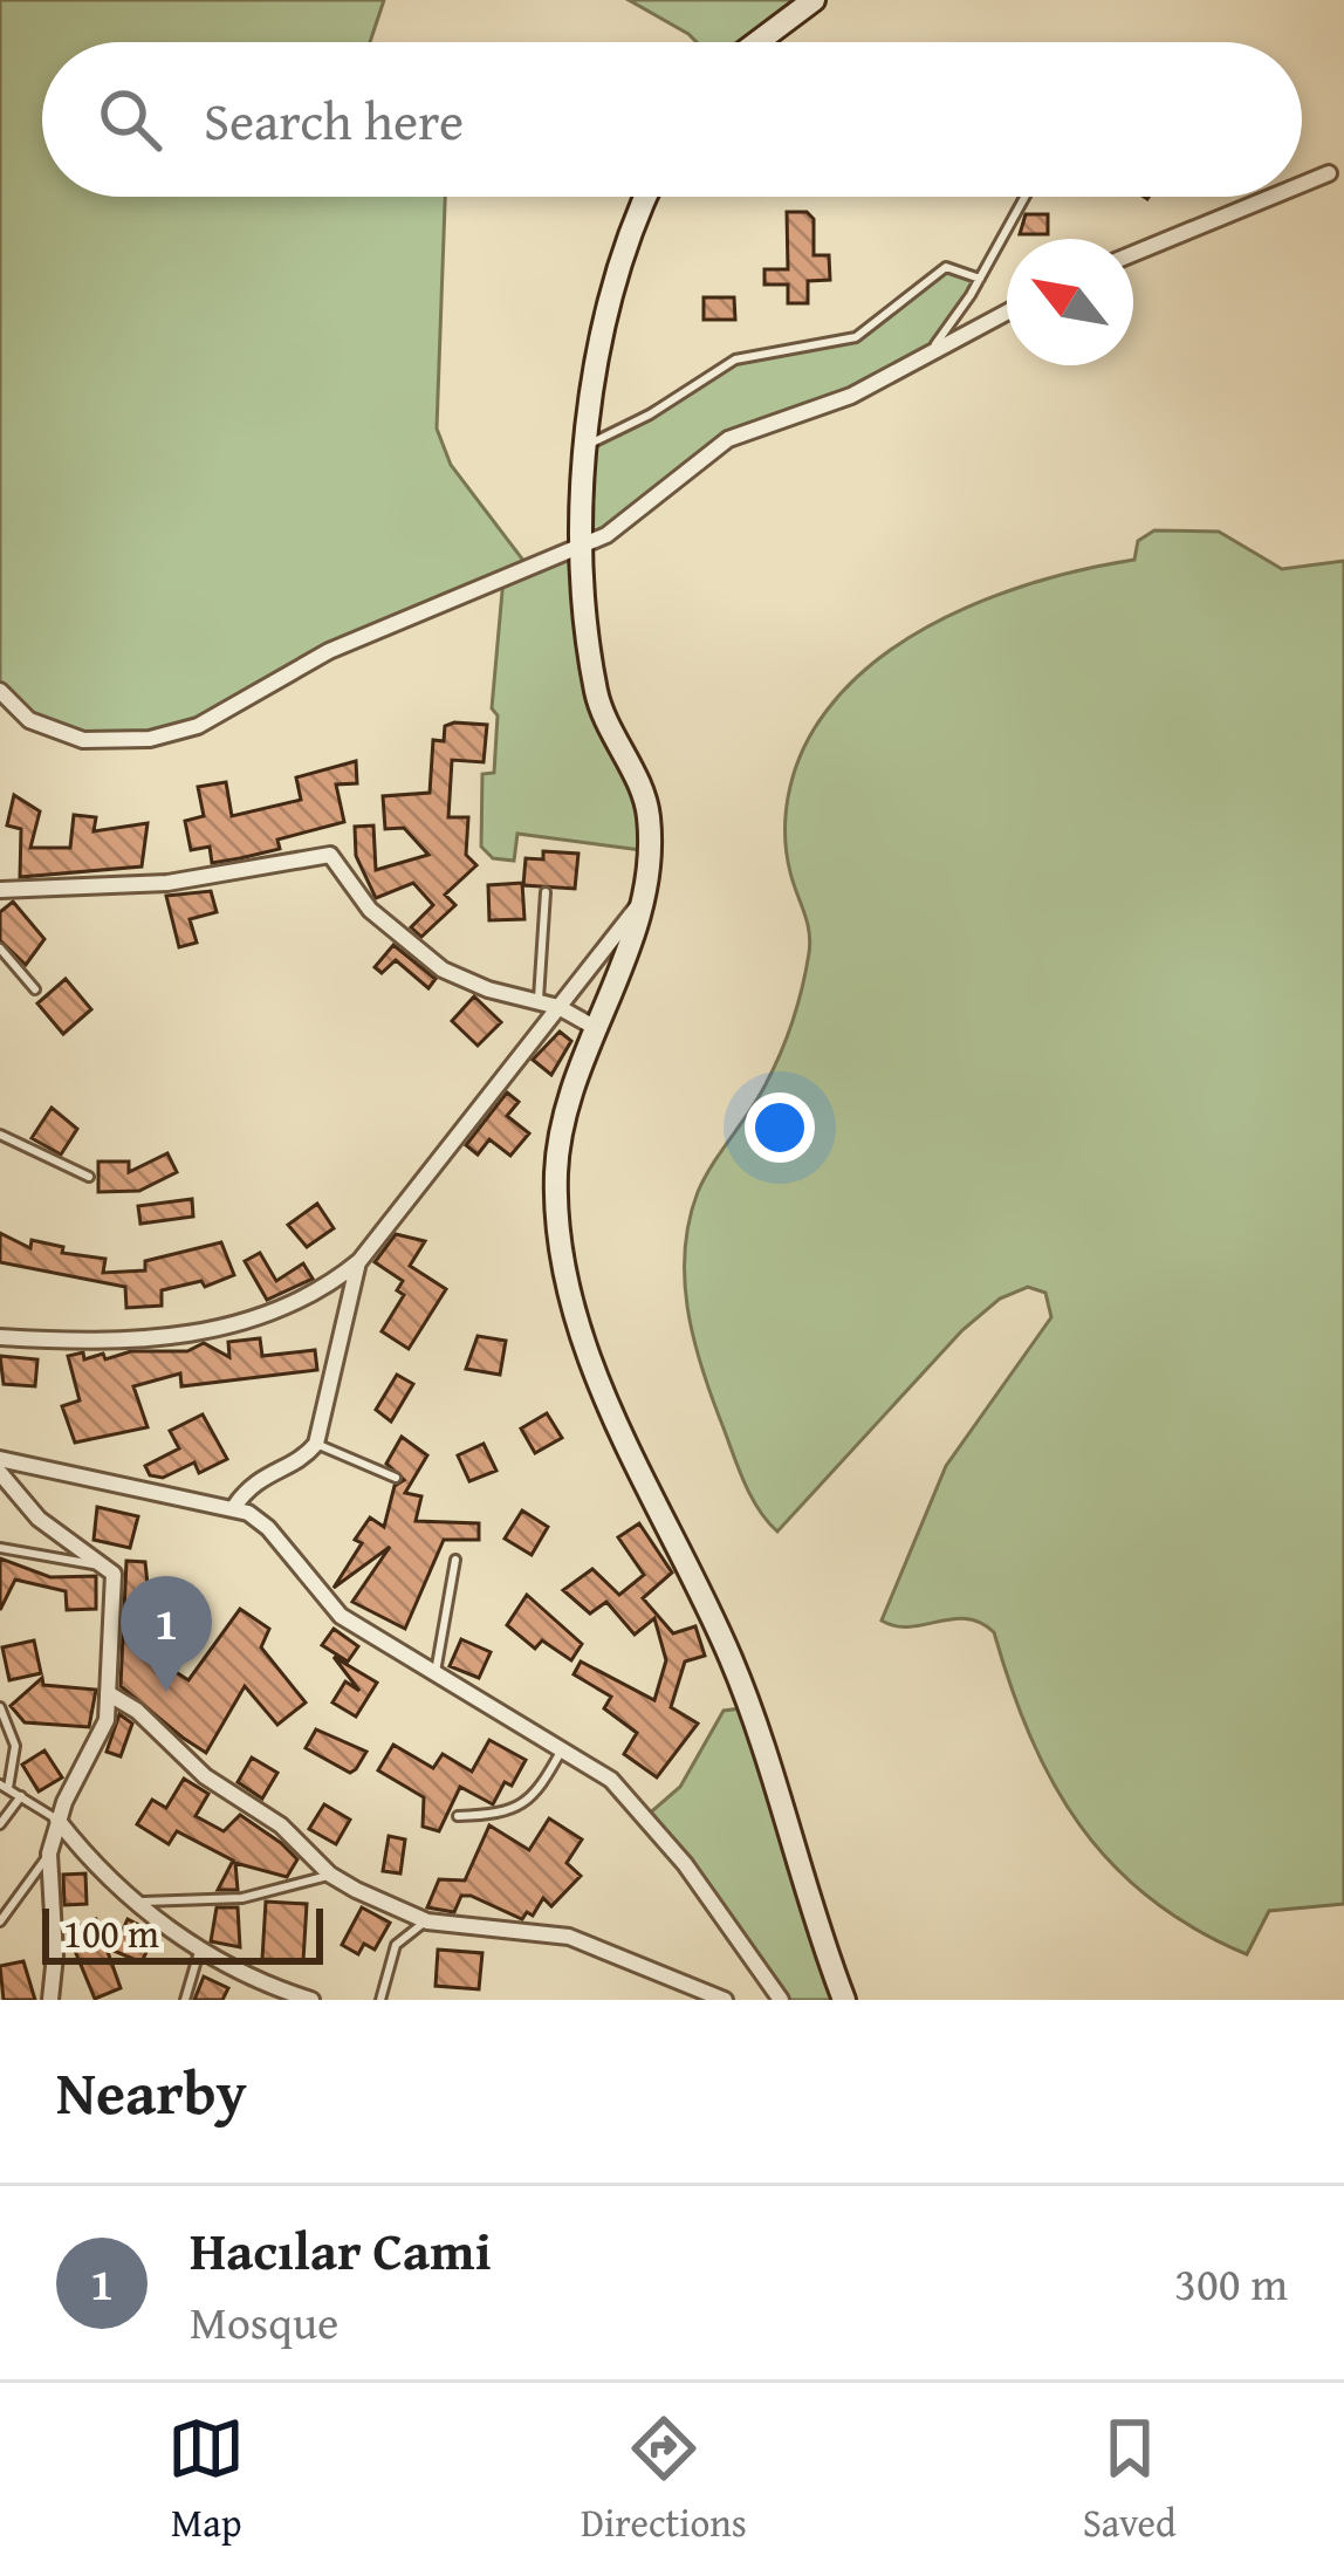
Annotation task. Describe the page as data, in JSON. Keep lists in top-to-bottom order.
{
  "scale_bar": "100 m",
  "north": "top left",
  "page": {
    "search": "Search here",
    "pins": "1",
    "scale": "100 m",
    "heading": "Nearby",
    "list": [
      {
        "mark": "1",
        "name": "Hacılar Cami",
        "note": "Mosque",
        "value": "300 m"
      }
    ],
    "nav": ["Map", "Directions", "Saved"]
  }
}
